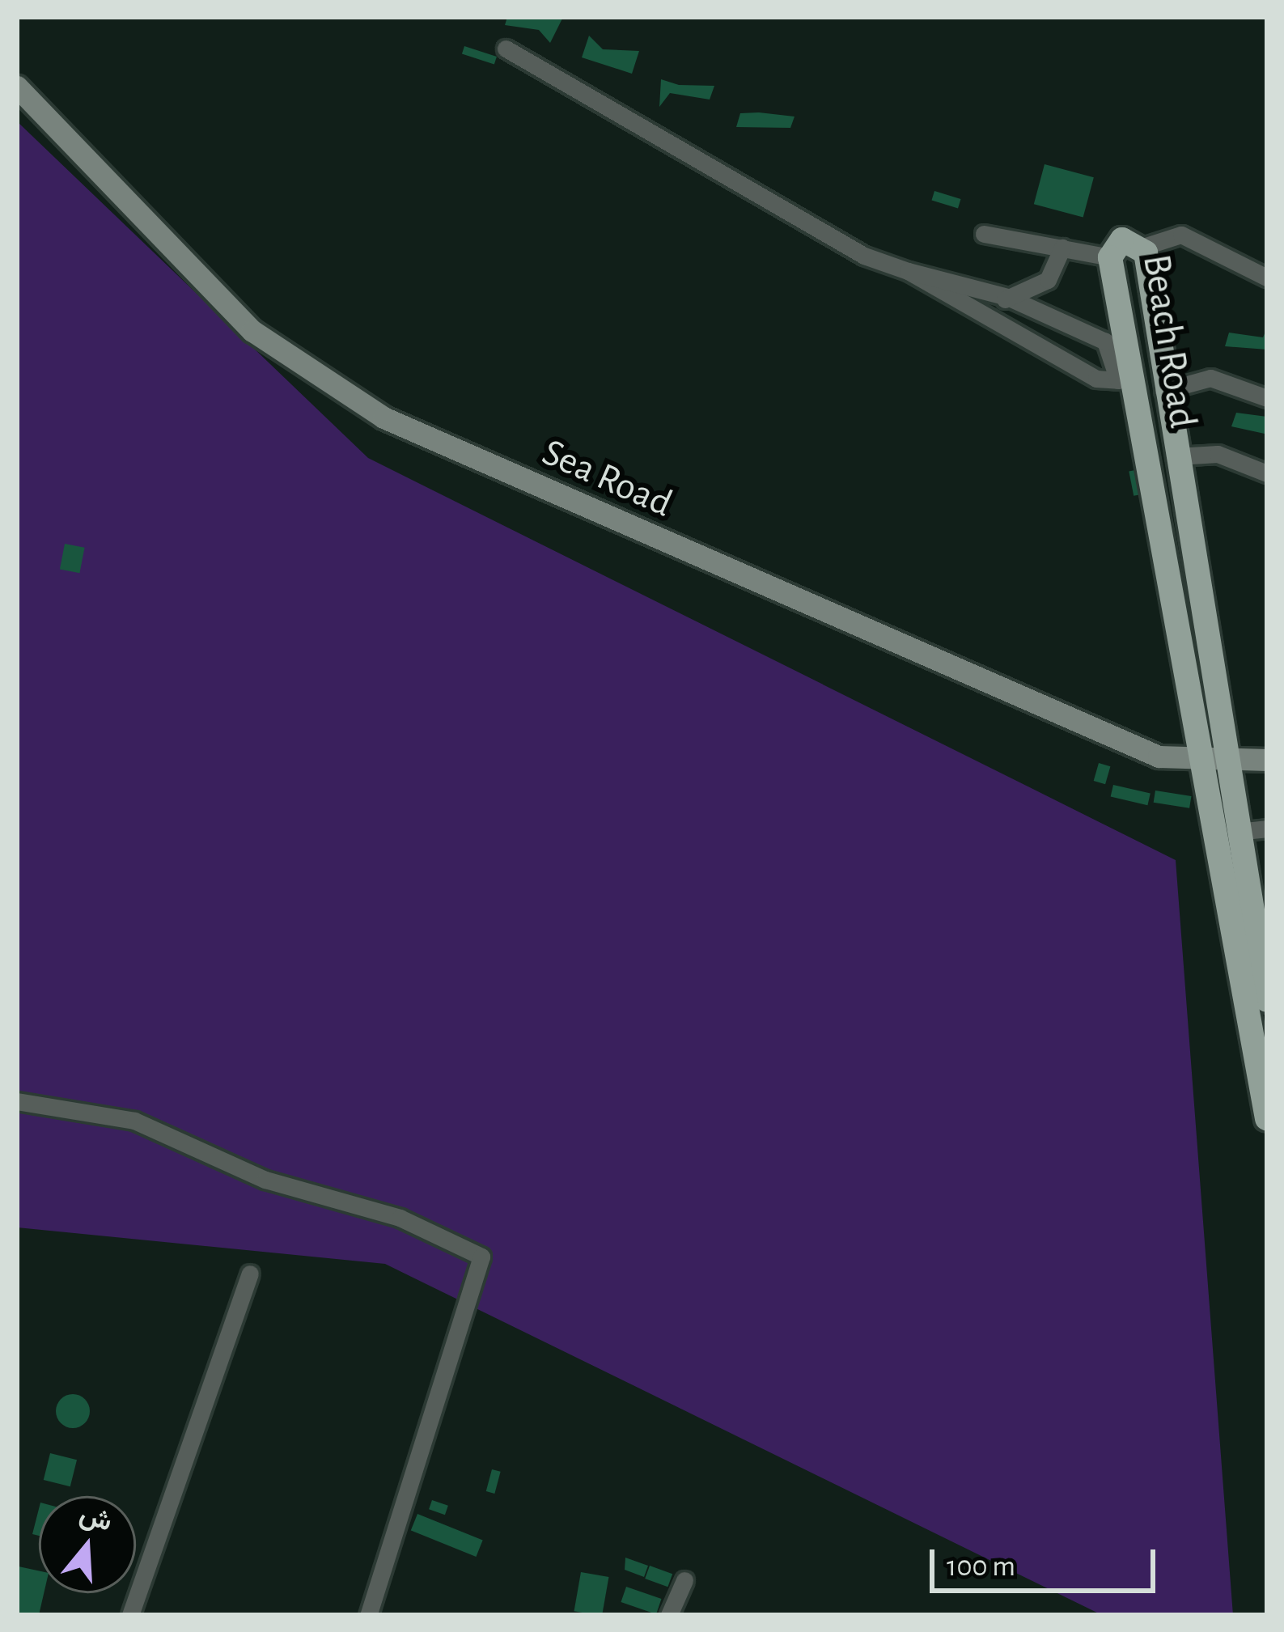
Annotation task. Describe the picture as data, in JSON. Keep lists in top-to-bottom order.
{
  "streets": {
    "main road": ["Beach Road"],
    "street": ["Sea Road"]
  },
  "crossings": [
    ["Beach Road", "Sea Road"]
  ],
  "scale_bar": "100 m",
  "north": "top"
}
